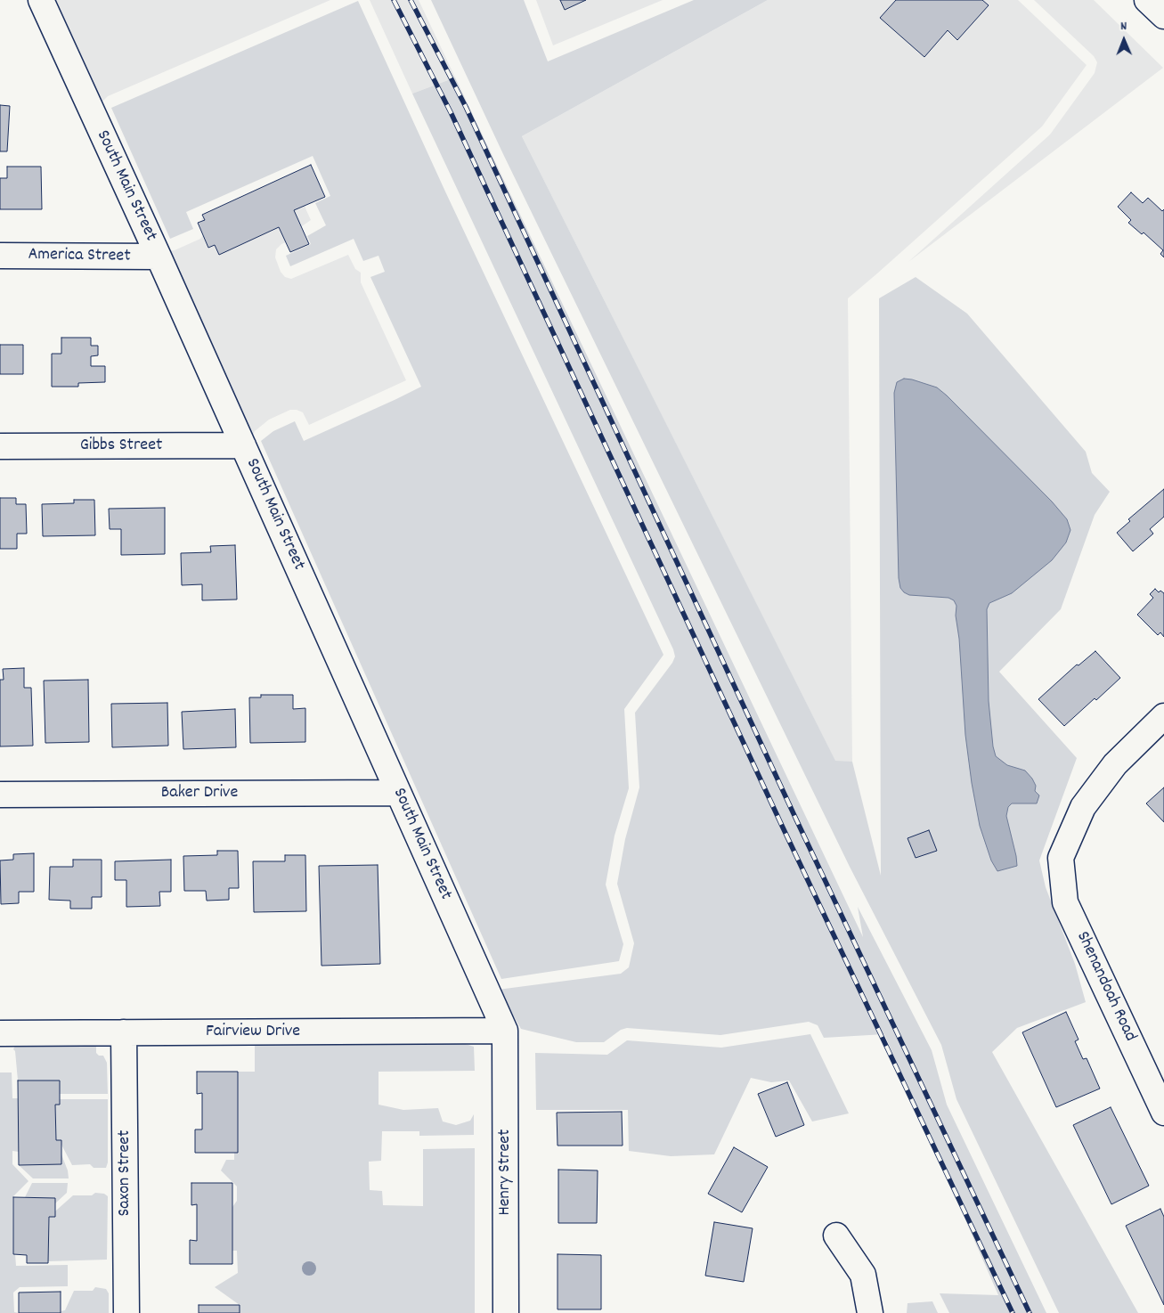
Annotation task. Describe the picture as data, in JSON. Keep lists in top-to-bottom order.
{
  "streets": {
    "street": [
      "South Main Street",
      "America Street",
      "Gibbs Street",
      "Baker Drive",
      "Shenandoah Road",
      "Fairview Drive",
      "Henry Street",
      "Saxon Street"
    ]
  },
  "crossings": [
    ["South Main Street", "America Street"],
    ["South Main Street", "Gibbs Street"],
    ["South Main Street", "Baker Drive"],
    ["South Main Street", "Fairview Drive"],
    ["South Main Street", "Henry Street"],
    ["Fairview Drive", "Henry Street"],
    ["Fairview Drive", "Saxon Street"]
  ],
  "north": "top"
}
